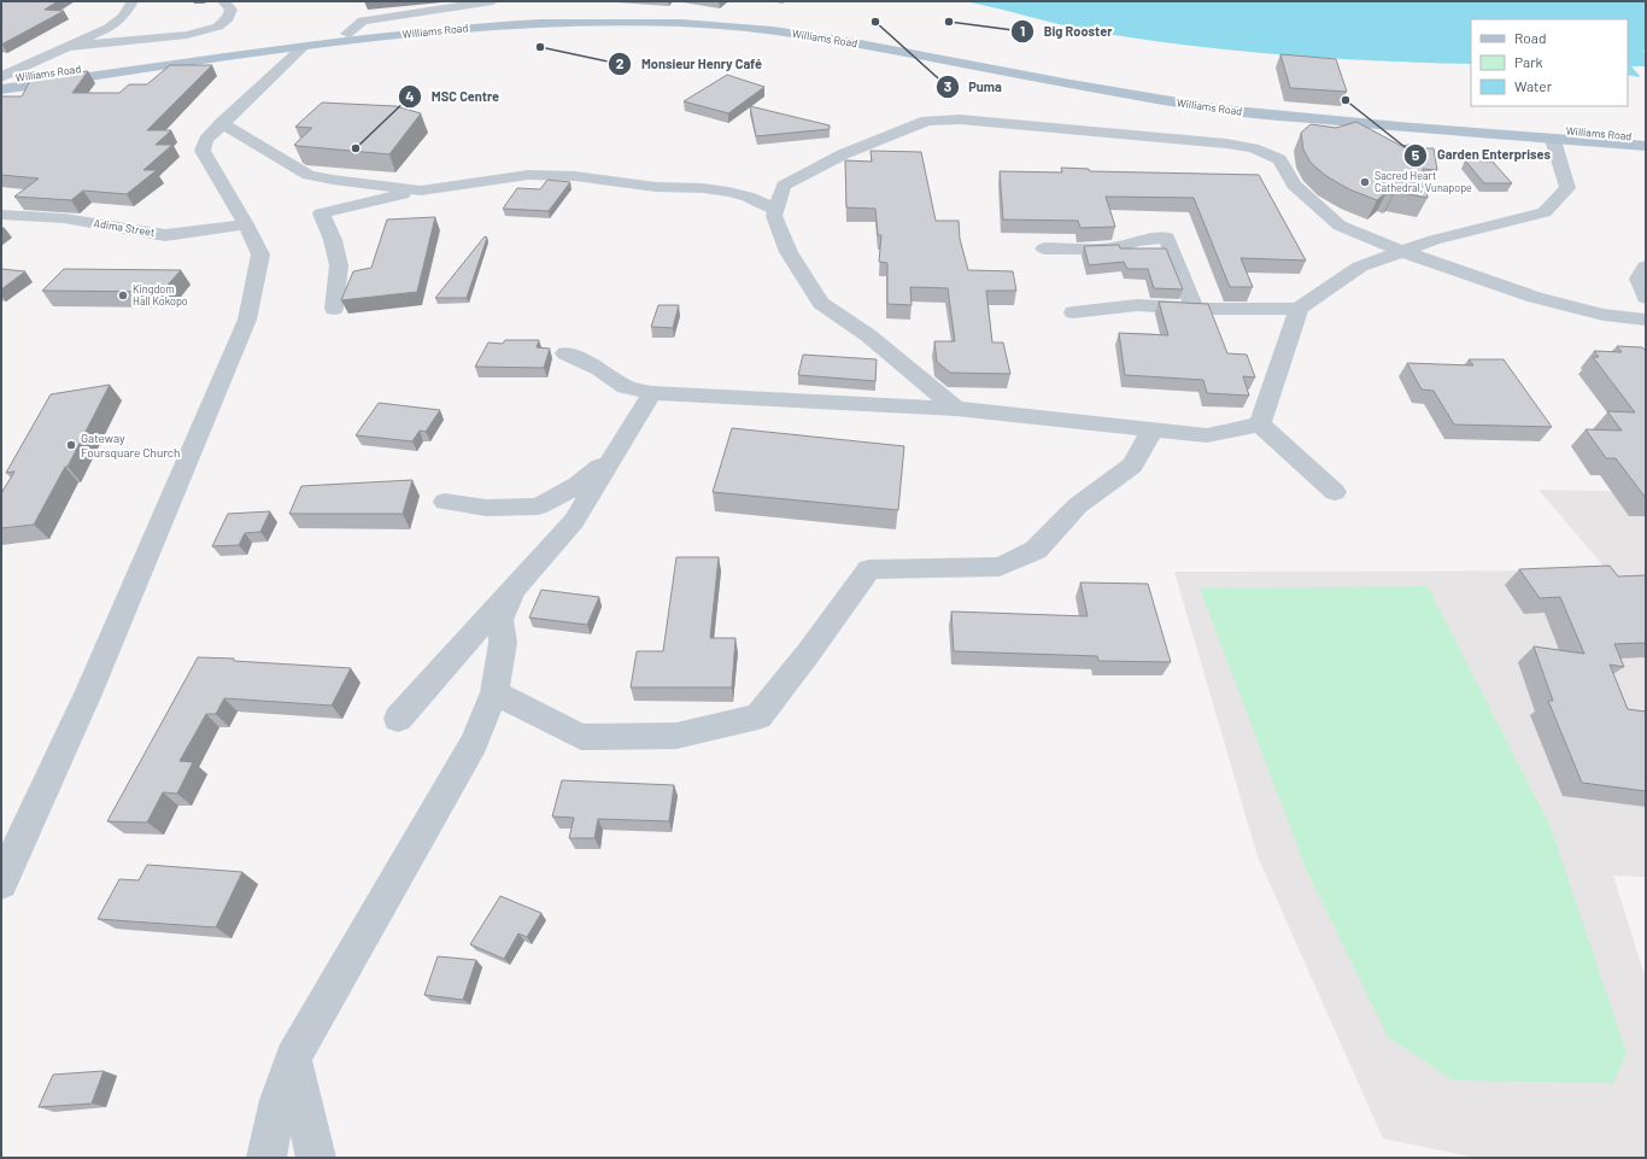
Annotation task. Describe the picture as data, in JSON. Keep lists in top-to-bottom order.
{
  "streets": {
    "main road": ["Williams Road"],
    "street": ["Adima Street"]
  },
  "places": [
    "Puma",
    "Big Rooster",
    "Monsieur Henry Café",
    "Garden Enterprises",
    "MSC Centre",
    "Sacred Heart Cathedral, Vunapope",
    "Kingdom Hall Kokopo",
    "Gateway Foursquare Church"
  ],
  "legend": ["Road", "Park", "Water"]
}
